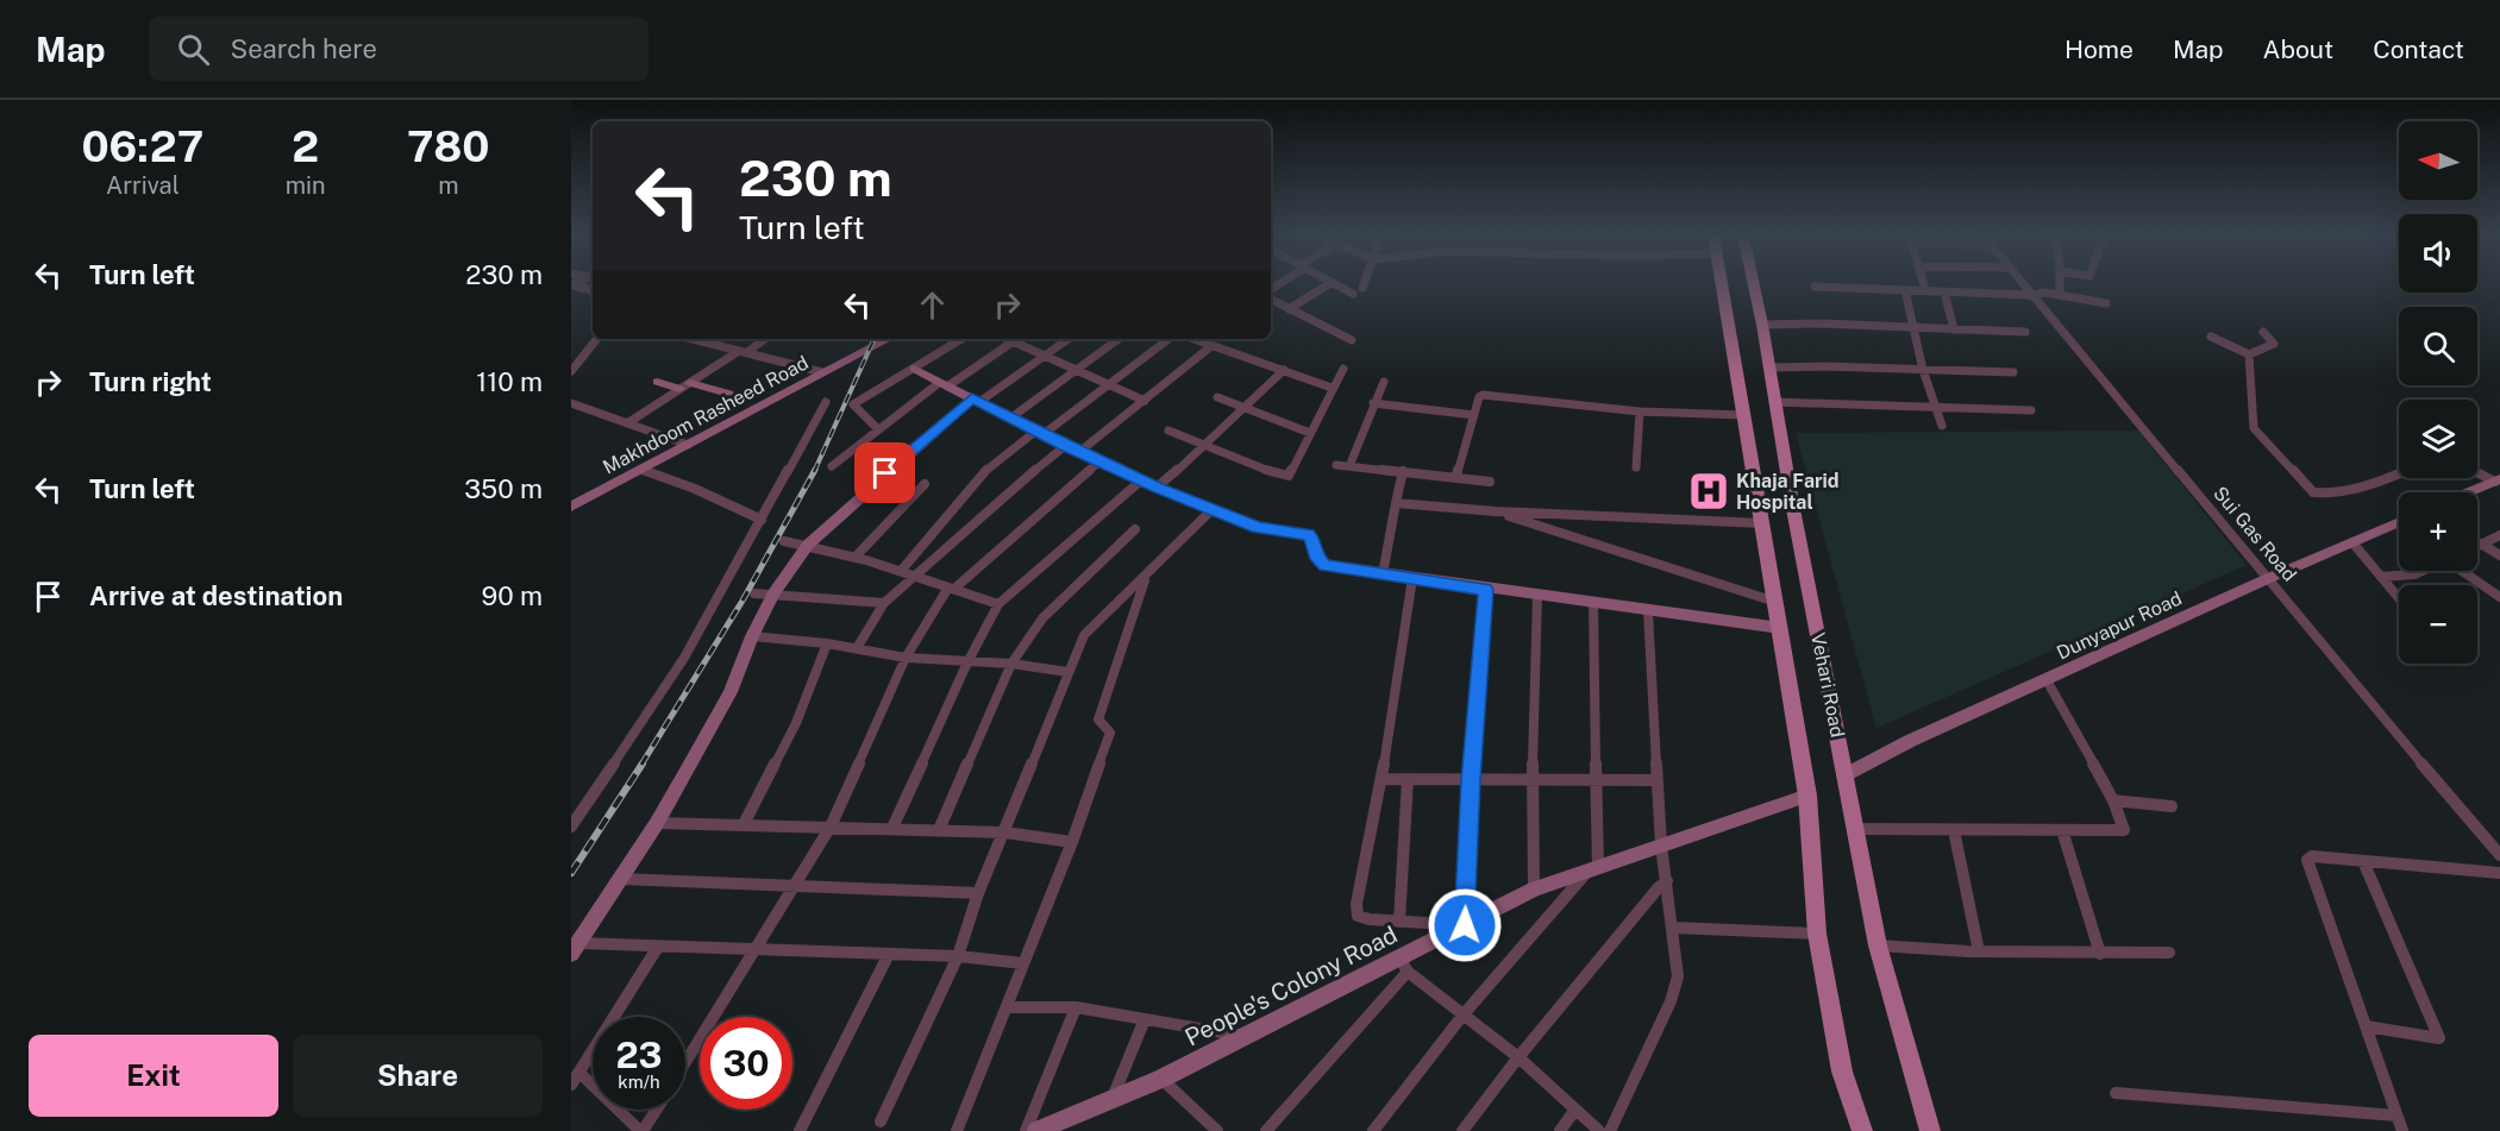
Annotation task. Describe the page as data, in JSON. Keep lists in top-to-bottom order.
{
  "streets": {
    "main road": ["Vehari Road"],
    "street": [
      "Makhdoom Rasheed Road",
      "Sui Gas Road",
      "Dunyapur Road",
      "People's Colony Road"
    ]
  },
  "crossings": [
    ["Sui Gas Road", "Dunyapur Road"],
    ["Dunyapur Road", "Vehari Road"],
    ["Vehari Road", "People's Colony Road"]
  ],
  "places": {
    "hospital": ["Khaja Farid Hospital"]
  },
  "north": "left",
  "page": {
    "header": "Map",
    "search": "Search here",
    "nav": [
      "Home",
      "Map",
      "About",
      "Contact"
    ],
    "eta": [
      "06:27",
      "Arrival",
      "2",
      "min",
      "780",
      "m"
    ],
    "map_buttons": ["+", "−"],
    "turn": ["230 m", "Turn left"],
    "list": [
      {
        "name": "Turn left",
        "value": "230 m"
      },
      {
        "name": "Turn right",
        "value": "110 m"
      },
      {
        "name": "Turn left",
        "value": "350 m"
      },
      {
        "name": "Arrive at destination",
        "value": "90 m"
      }
    ],
    "speed": "23 km/h",
    "limit": "30",
    "buttons": ["Exit", "Share"]
  }
}
